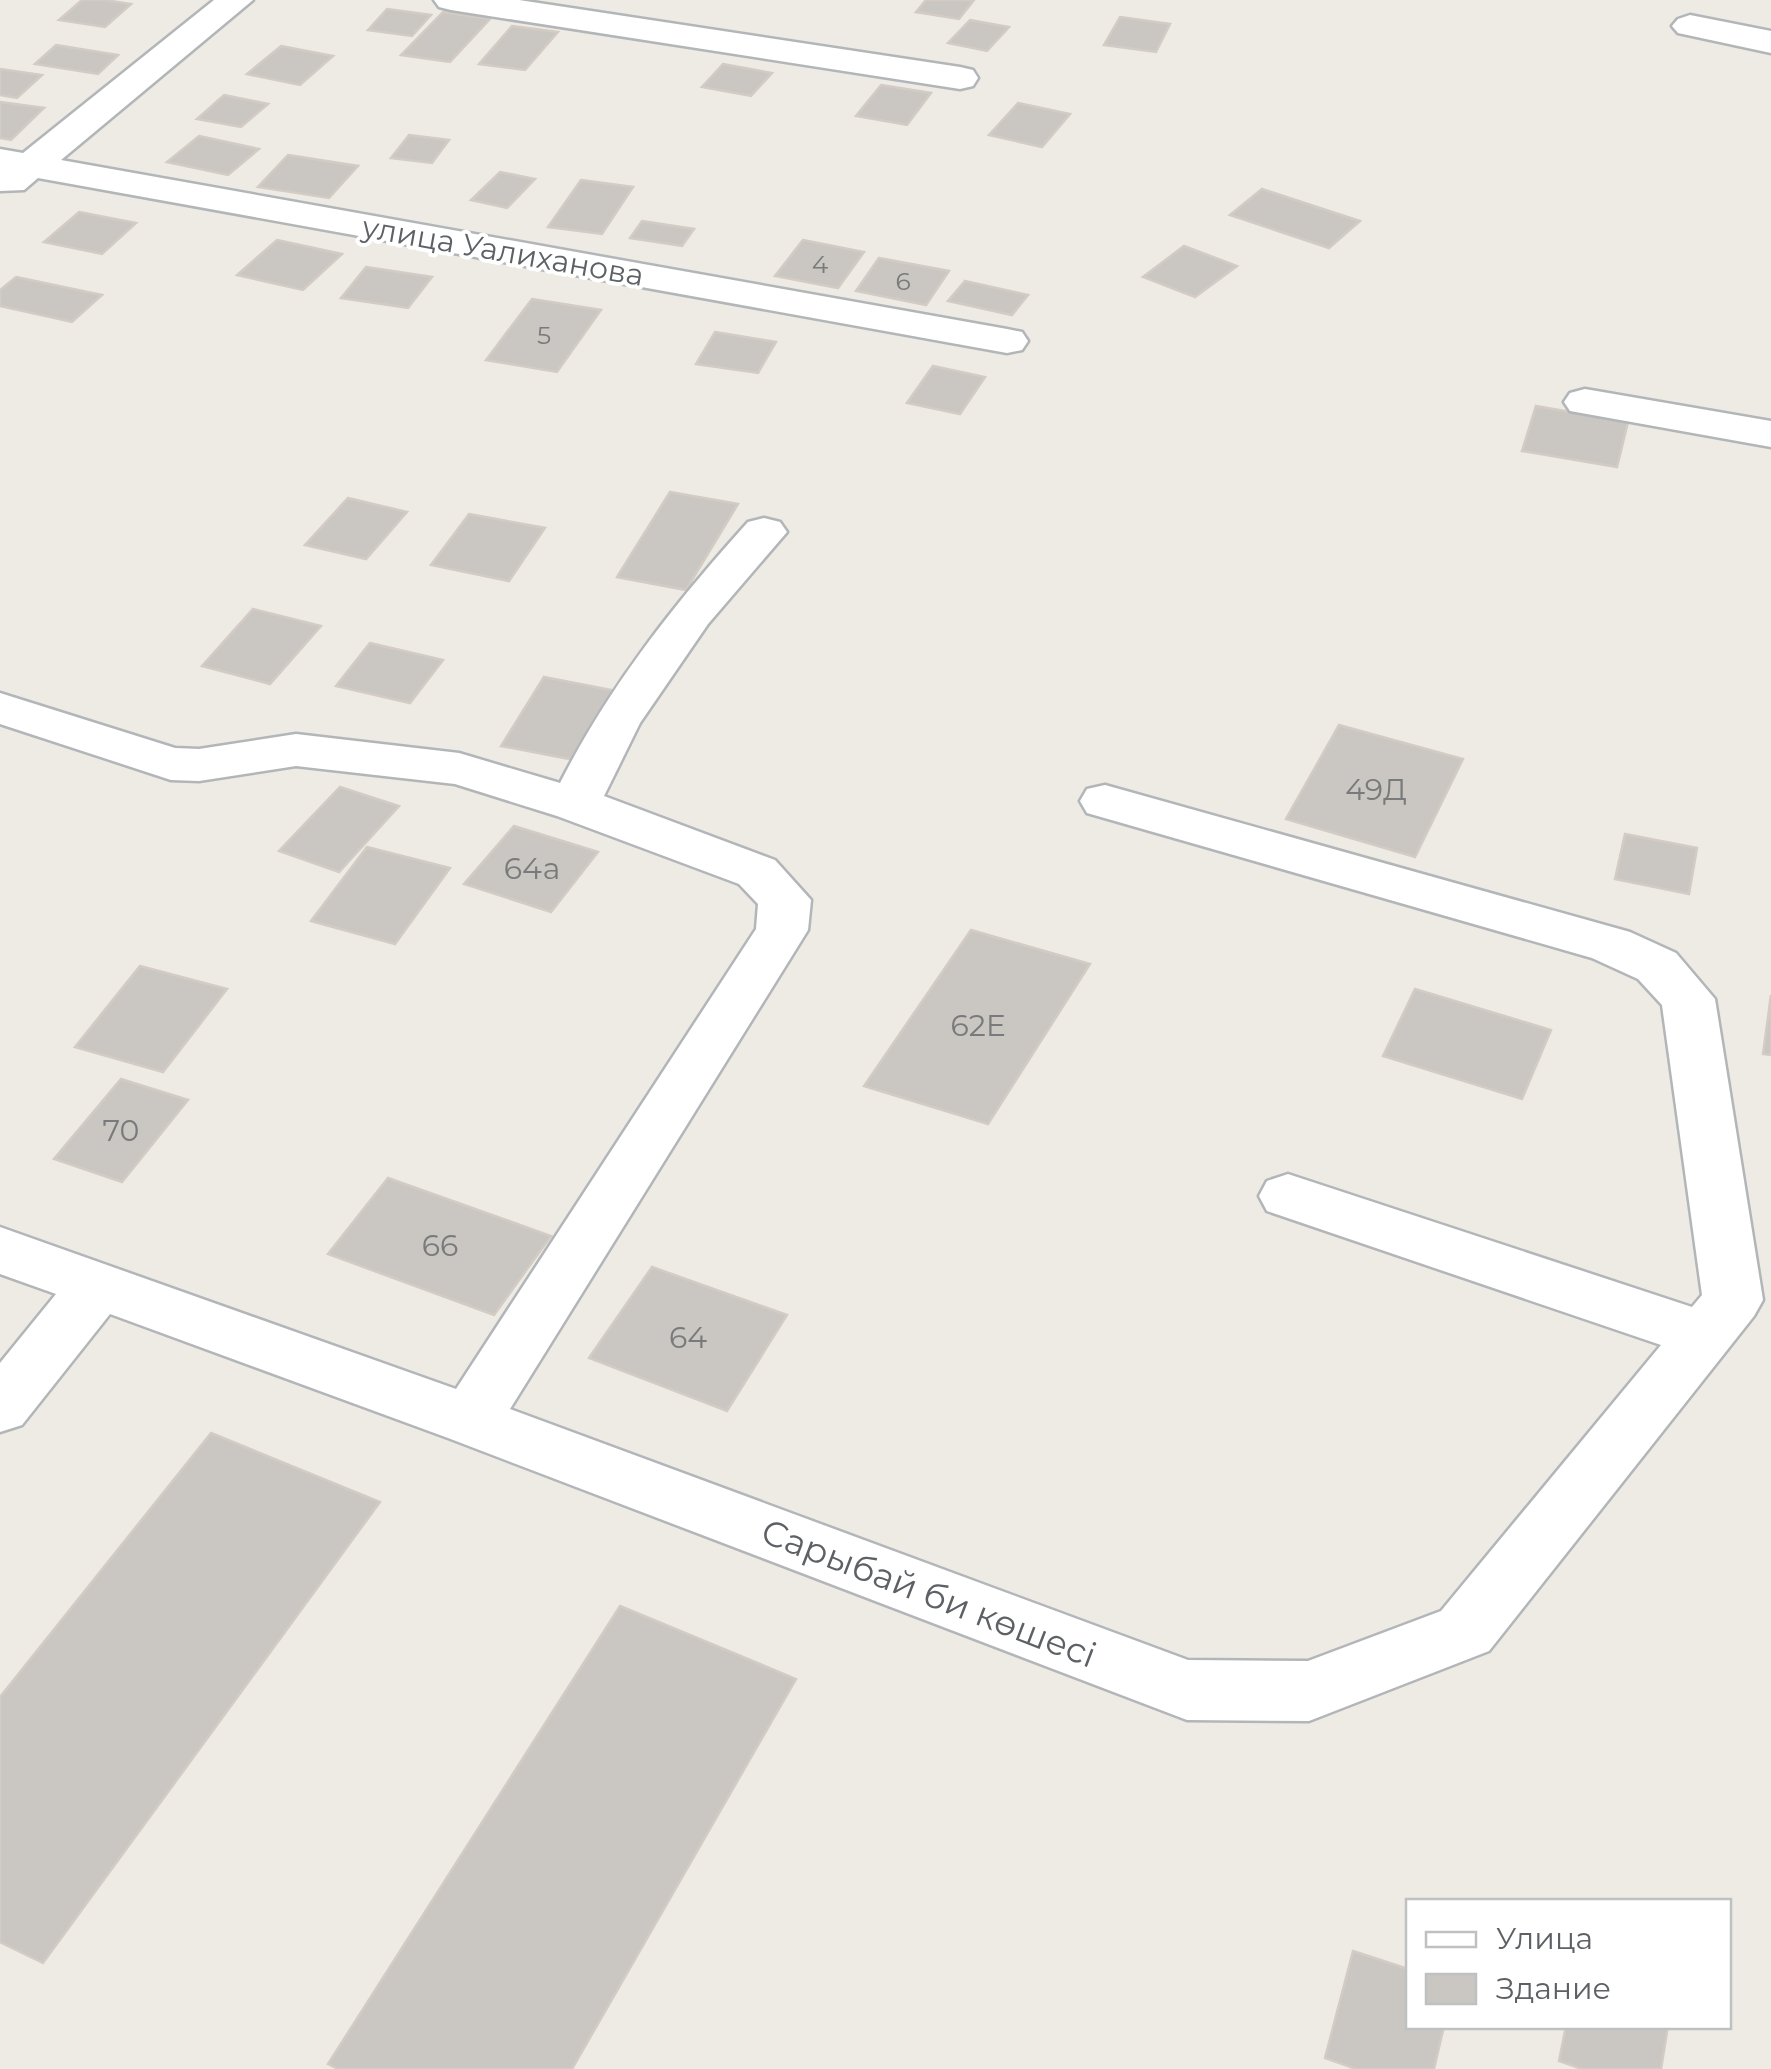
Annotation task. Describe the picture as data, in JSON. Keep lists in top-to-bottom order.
{
  "streets": {
    "street": ["улица Уалиханова", "Сарыбай би көшесі"]
  },
  "house_numbers": [
    "4",
    "6",
    "5",
    "49Д",
    "64а",
    "62Е",
    "70",
    "66",
    "64"
  ],
  "legend": ["Улица", "Здание"]
}
